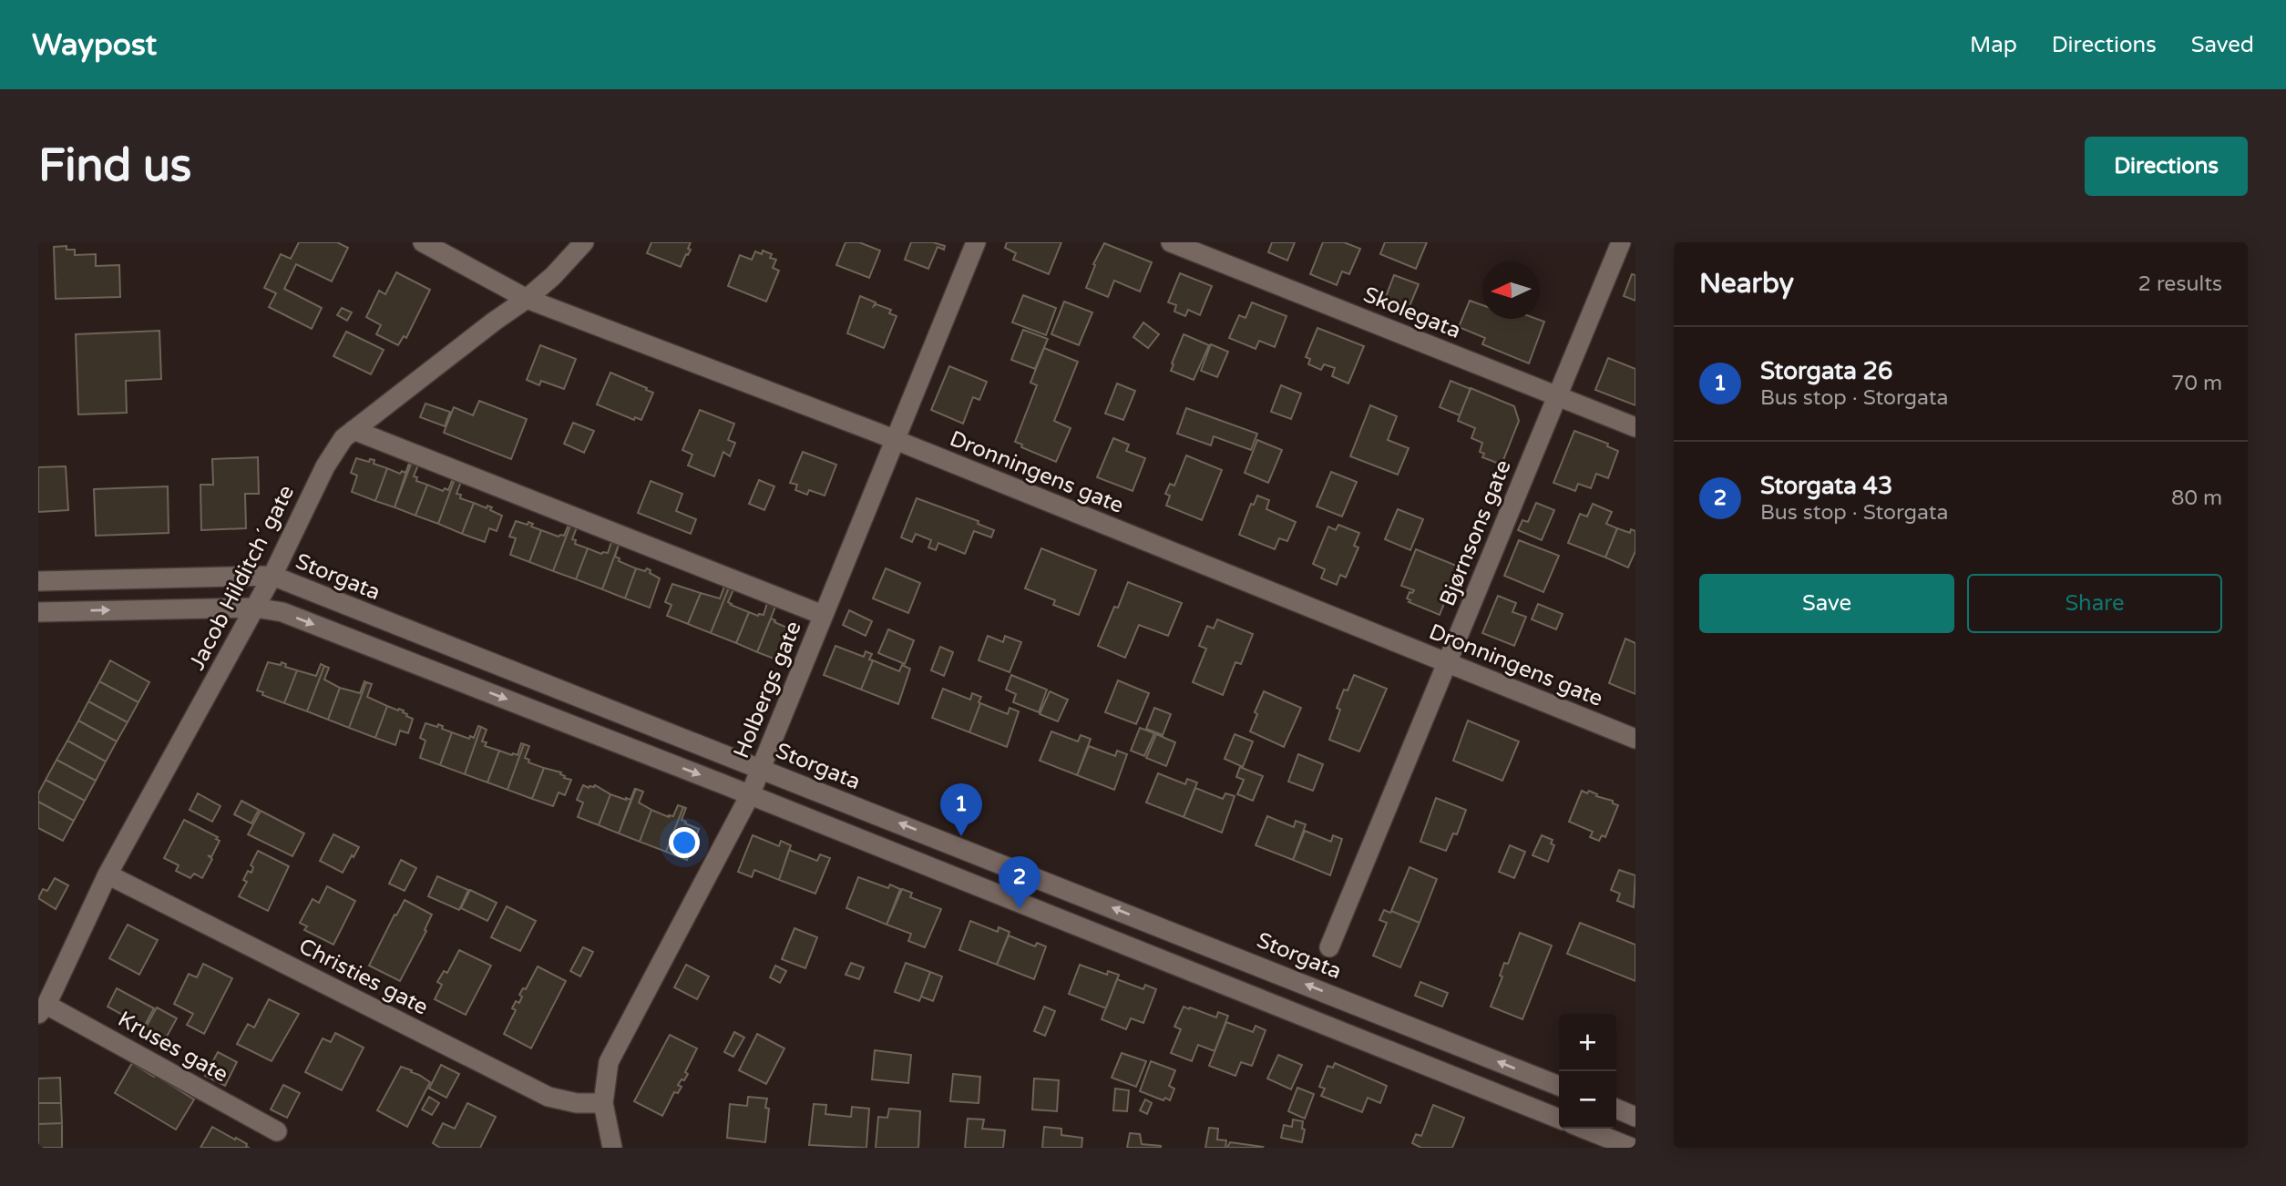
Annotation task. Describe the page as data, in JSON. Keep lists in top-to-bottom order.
{
  "streets": {
    "street": [
      "Skolegata",
      "Dronningens gate",
      "Bjørnsons gate",
      "Storgata",
      "Jacob Hilditch´ gate",
      "Holbergs gate",
      "Christies gate",
      "Kruses gate"
    ]
  },
  "crossings": [
    ["Skolegata", "Bjørnsons gate"],
    ["Dronningens gate", "Bjørnsons gate"],
    ["Dronningens gate", "Jacob Hilditch´ gate"],
    ["Dronningens gate", "Holbergs gate"],
    ["Storgata", "Jacob Hilditch´ gate"],
    ["Storgata", "Holbergs gate"],
    ["Jacob Hilditch´ gate", "Christies gate"],
    ["Jacob Hilditch´ gate", "Kruses gate"],
    ["Holbergs gate", "Christies gate"]
  ],
  "north": "left",
  "page": {
    "header": "Waypost",
    "nav": ["Map", "Directions", "Saved"],
    "buttons": [
      "Directions",
      ["Save", "Share"]
    ],
    "title": "Find us",
    "heading": ["Nearby", "2 results"],
    "list": [
      {
        "mark": "1",
        "name": "Storgata 26",
        "note": "Bus stop · Storgata",
        "value": "70 m"
      },
      {
        "mark": "2",
        "name": "Storgata 43",
        "note": "Bus stop · Storgata",
        "value": "80 m"
      }
    ],
    "pins": ["1", "2"],
    "map_buttons": ["+", "−"]
  }
}
